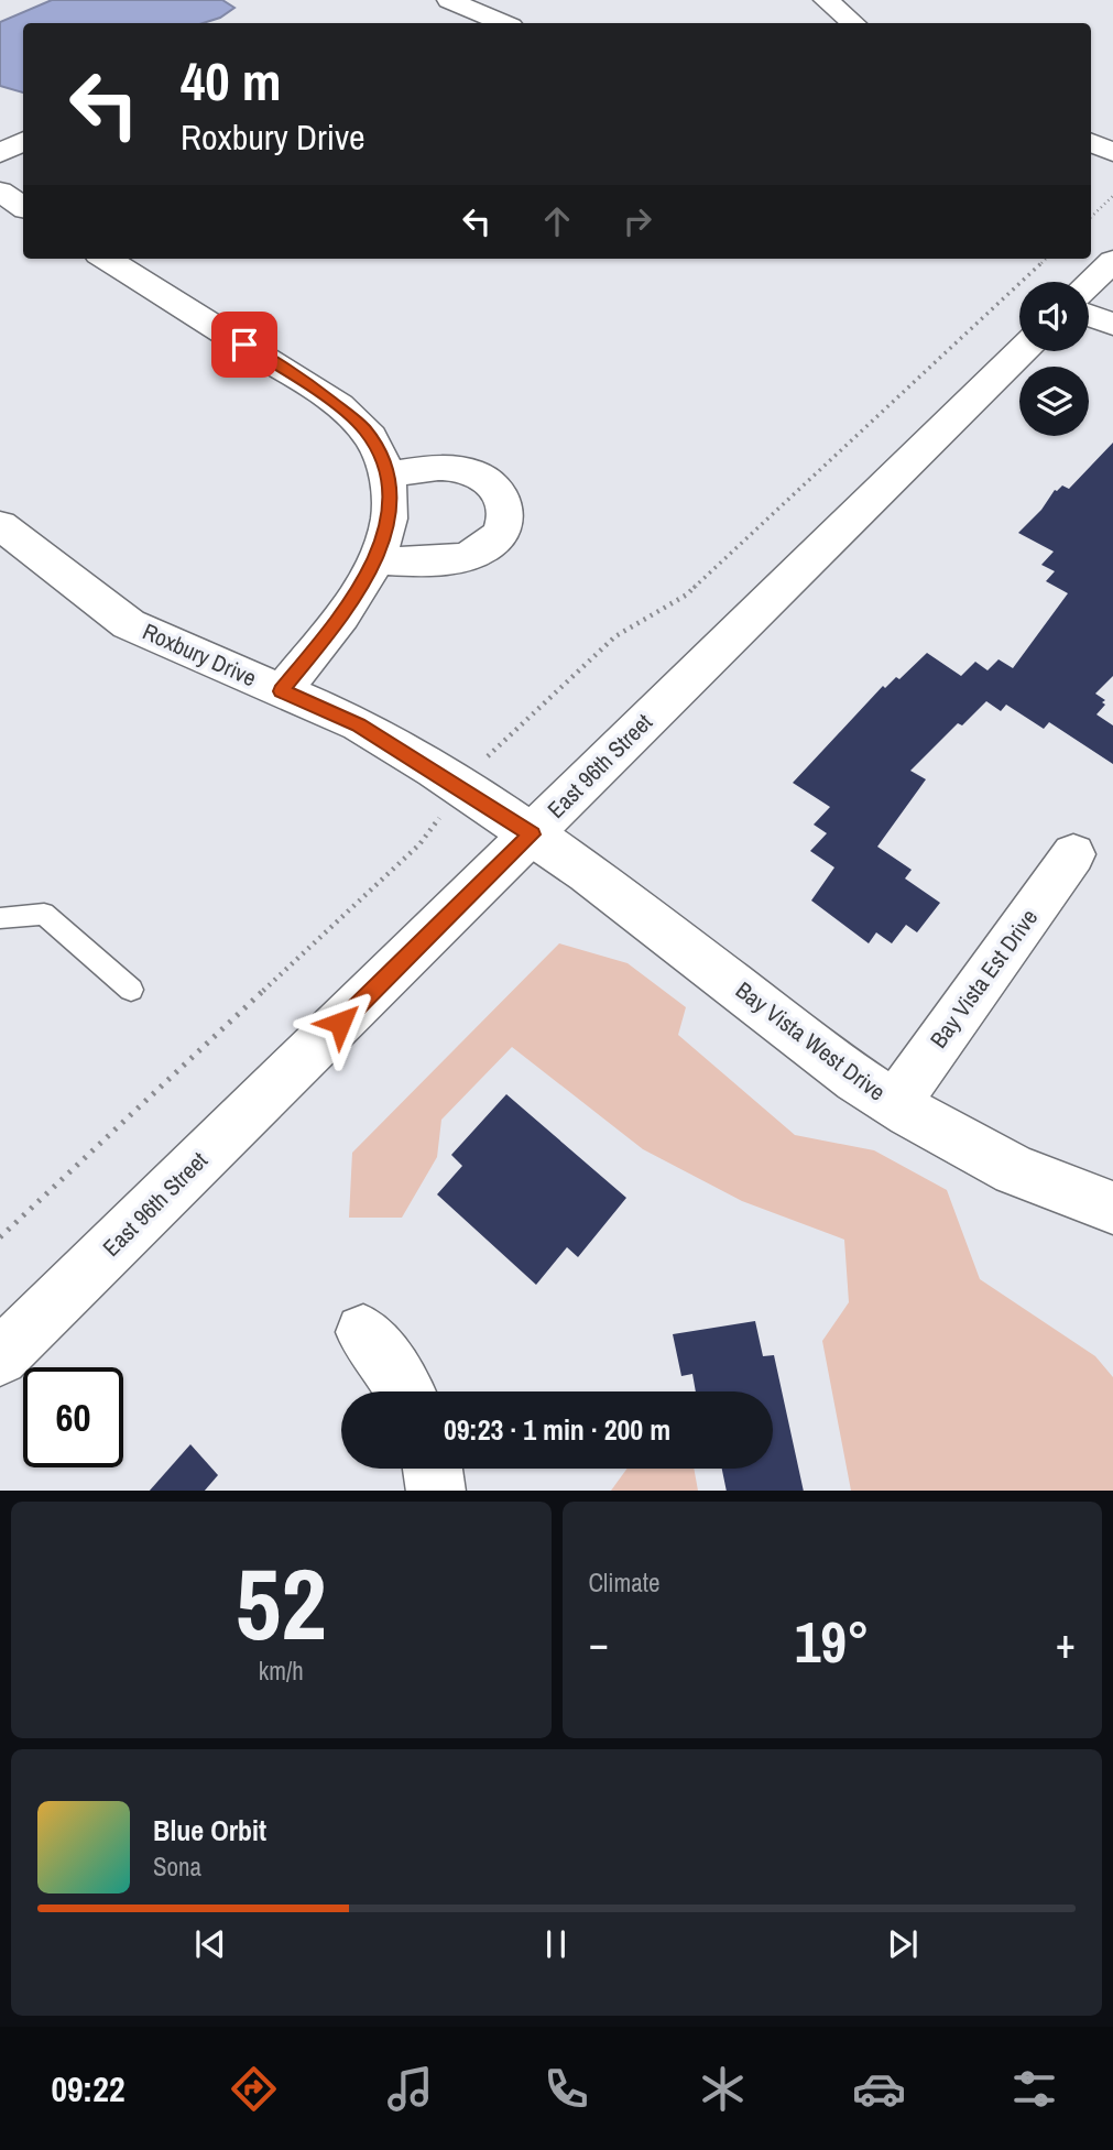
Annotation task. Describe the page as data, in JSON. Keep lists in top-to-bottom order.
{
  "streets": {
    "street": [
      "Roxbury Drive",
      "East 96th Street",
      "Bay Vista Est Drive",
      "Bay Vista West Drive"
    ]
  },
  "crossings": [
    ["Roxbury Drive", "East 96th Street"],
    ["Roxbury Drive", "Bay Vista West Drive"],
    ["East 96th Street", "Bay Vista West Drive"],
    ["Bay Vista Est Drive", "Bay Vista West Drive"]
  ],
  "page": {
    "turn": ["40 m", "Roxbury Drive"],
    "limit": "60",
    "trip": "09:23 · 1 min · 200 m",
    "tile": [
      ["52", "km/h"],
      "Climate"
    ],
    "heat": ["−", "19°", "+"],
    "song": ["Blue Orbit", "Sona"],
    "tabs": "09:22"
  }
}
